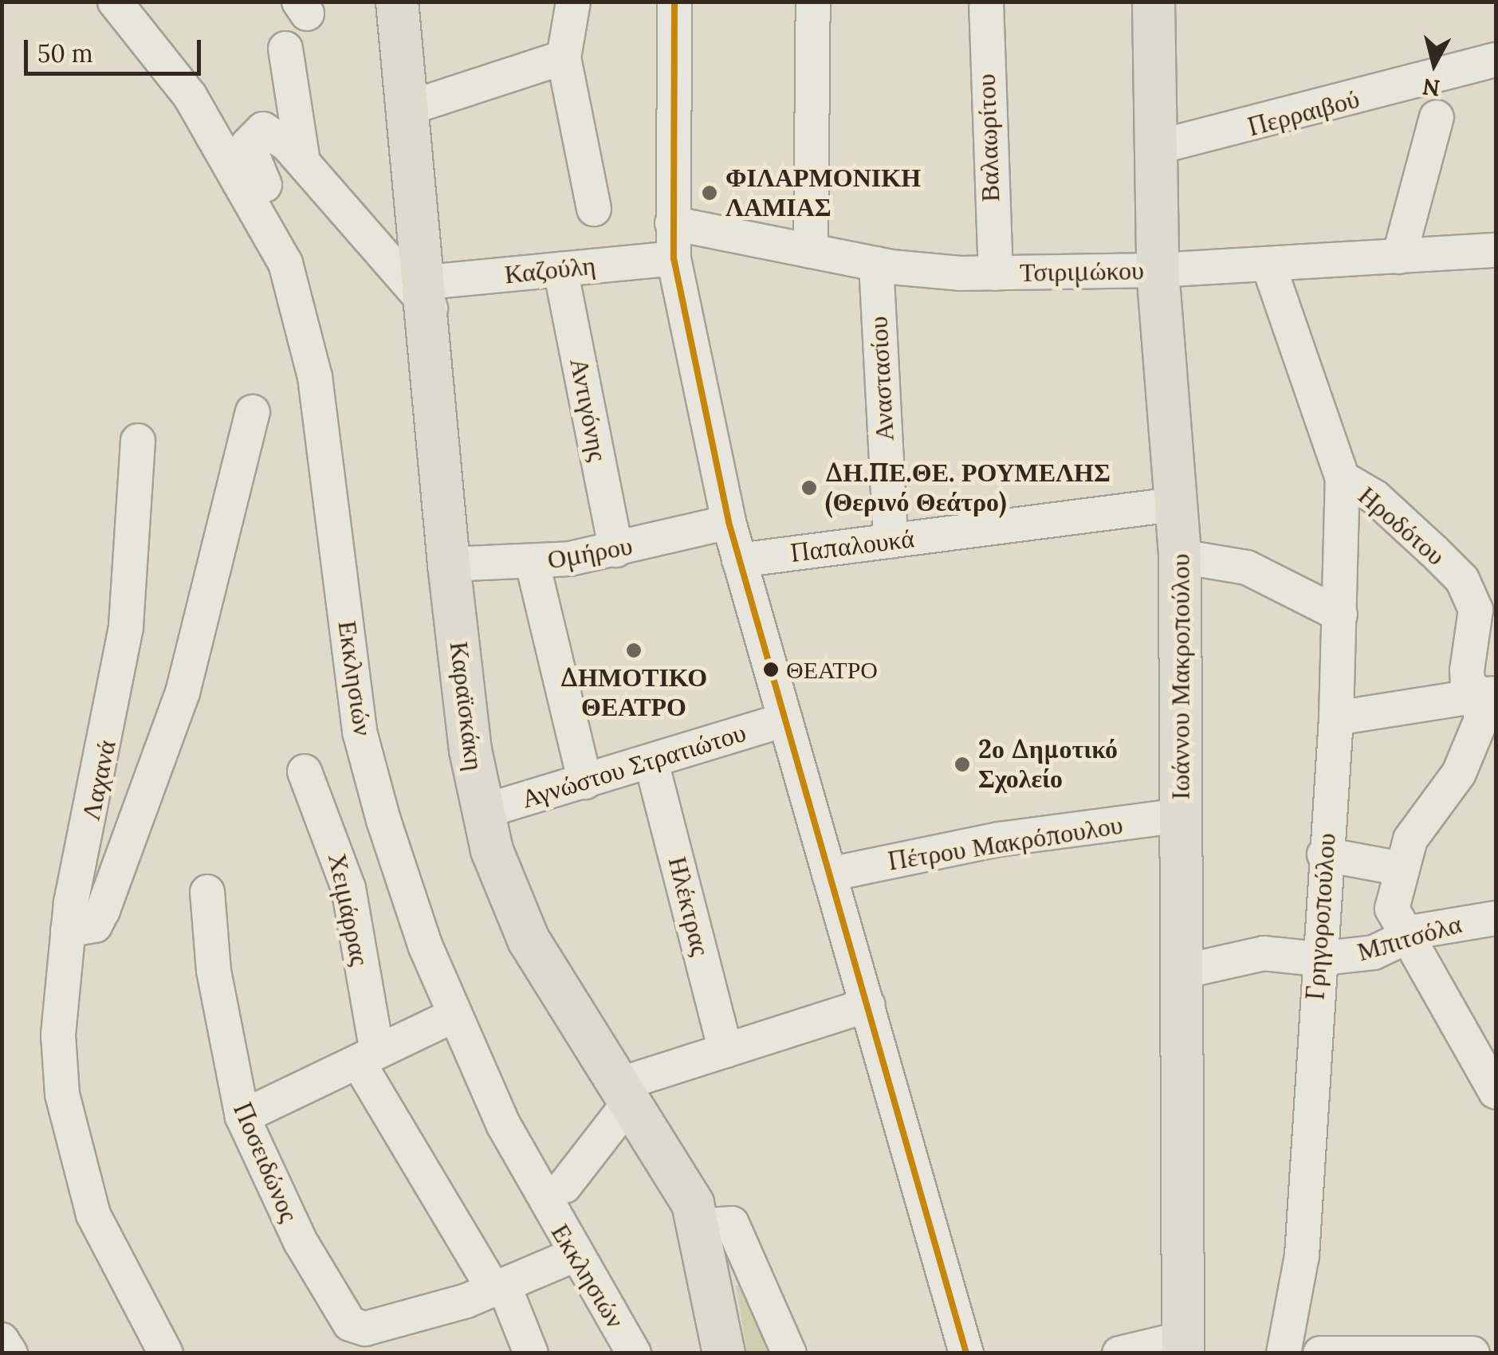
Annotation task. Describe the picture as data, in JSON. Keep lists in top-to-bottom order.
{
  "streets": {
    "main road": ["Ιωάννου Μακροπούλου", "Καραϊσκάκη"],
    "street": [
      "Περραιβού",
      "Βαλαωρίτου",
      "Καζούλη",
      "Τσιριμώκου",
      "Αναστασίου",
      "Αντιγόνης",
      "Ηροδότου",
      "Παπαλουκά",
      "Ομήρου",
      "Εκκλησιών",
      "Αγνώστου Στρατιώτου",
      "Λαχανά",
      "Πέτρου Μακρόπουλου",
      "Ηλέκτρας",
      "Χειμάρρας",
      "Γρηγοροπούλου",
      "Μπιτσόλα",
      "Ποσειδώνος"
    ]
  },
  "crossings": [
    ["Περραιβού", "Ιωάννου Μακροπούλου"],
    ["Βαλαωρίτου", "Τσιριμώκου"],
    ["Καζούλη", "Αντιγόνης"],
    ["Καζούλη", "Καραϊσκάκη"],
    ["Τσιριμώκου", "Αναστασίου"],
    ["Τσιριμώκου", "Ηροδότου"],
    ["Τσιριμώκου", "Ιωάννου Μακροπούλου"],
    ["Αναστασίου", "Παπαλουκά"],
    ["Αντιγόνης", "Ομήρου"],
    ["Ηροδότου", "Γρηγοροπούλου"],
    ["Ομήρου", "Καραϊσκάκη"],
    ["Ιωάννου Μακροπούλου", "Πέτρου Μακρόπουλου"],
    ["Ιωάννου Μακροπούλου", "Μπιτσόλα"],
    ["Καραϊσκάκη", "Αγνώστου Στρατιώτου"],
    ["Αγνώστου Στρατιώτου", "Ηλέκτρας"],
    ["Χειμάρρας", "Ποσειδώνος"],
    ["Γρηγοροπούλου", "Μπιτσόλα"]
  ],
  "places": [
    "ΦΙΛΑΡΜΟΝΙΚΗ ΛΑΜΙΑΣ",
    "ΔΗ.ΠΕ.ΘΕ. ΡΟΥΜΕΛΗΣ (Θερινό Θεάτρο)",
    "ΔΗΜΟΤΙΚΟ ΘΕΑΤΡΟ",
    "ΘΕΑΤΡΟ",
    "2ο Δημοτικό Σχολείο"
  ],
  "scale_bar": "50 m",
  "north": "bottom"
}
